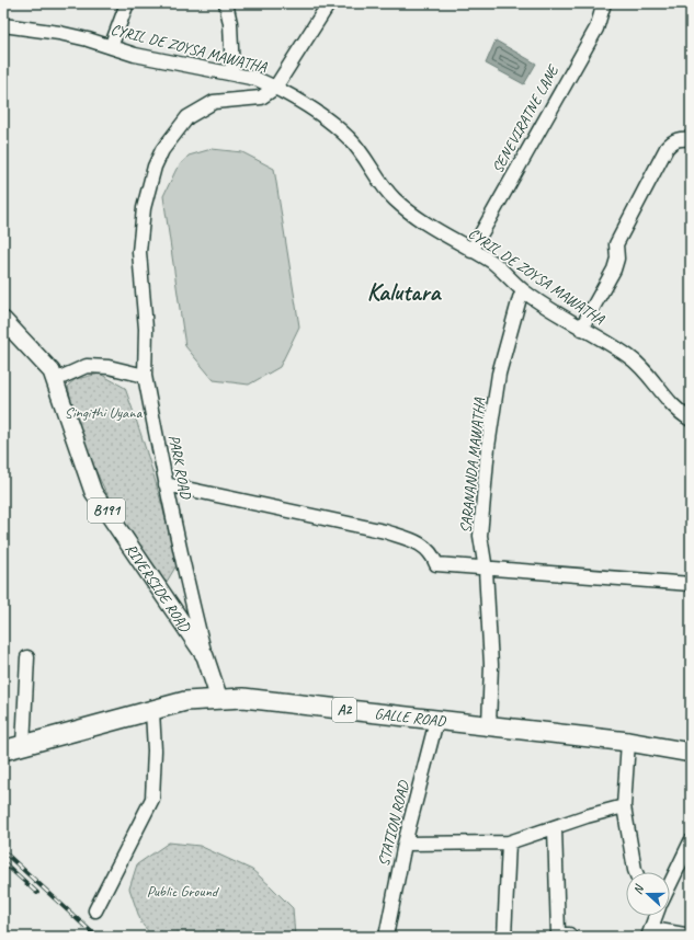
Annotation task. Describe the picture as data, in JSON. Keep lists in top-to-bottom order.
{
  "streets": {
    "highway": ["A2", "GALLE ROAD"],
    "main road": ["B191", "RIVERSIDE ROAD"],
    "street": [
      "CYRIL DE ZOYSA MAWATHA",
      "SENEVIRATNE LANE",
      "SARANANDA MAWATHA",
      "PARK ROAD",
      "STATION ROAD"
    ]
  },
  "crossings": [
    ["CYRIL DE ZOYSA MAWATHA", "SENEVIRATNE LANE"],
    ["CYRIL DE ZOYSA MAWATHA", "SARANANDA MAWATHA"],
    ["CYRIL DE ZOYSA MAWATHA", "PARK ROAD"],
    ["SARANANDA MAWATHA", "GALLE ROAD"],
    ["PARK ROAD", "RIVERSIDE ROAD"],
    ["RIVERSIDE ROAD", "GALLE ROAD"],
    ["GALLE ROAD", "STATION ROAD"]
  ],
  "districts": ["Kalutara"],
  "parks": ["Singithi Uyana", "Public Ground"],
  "north": "left"
}
